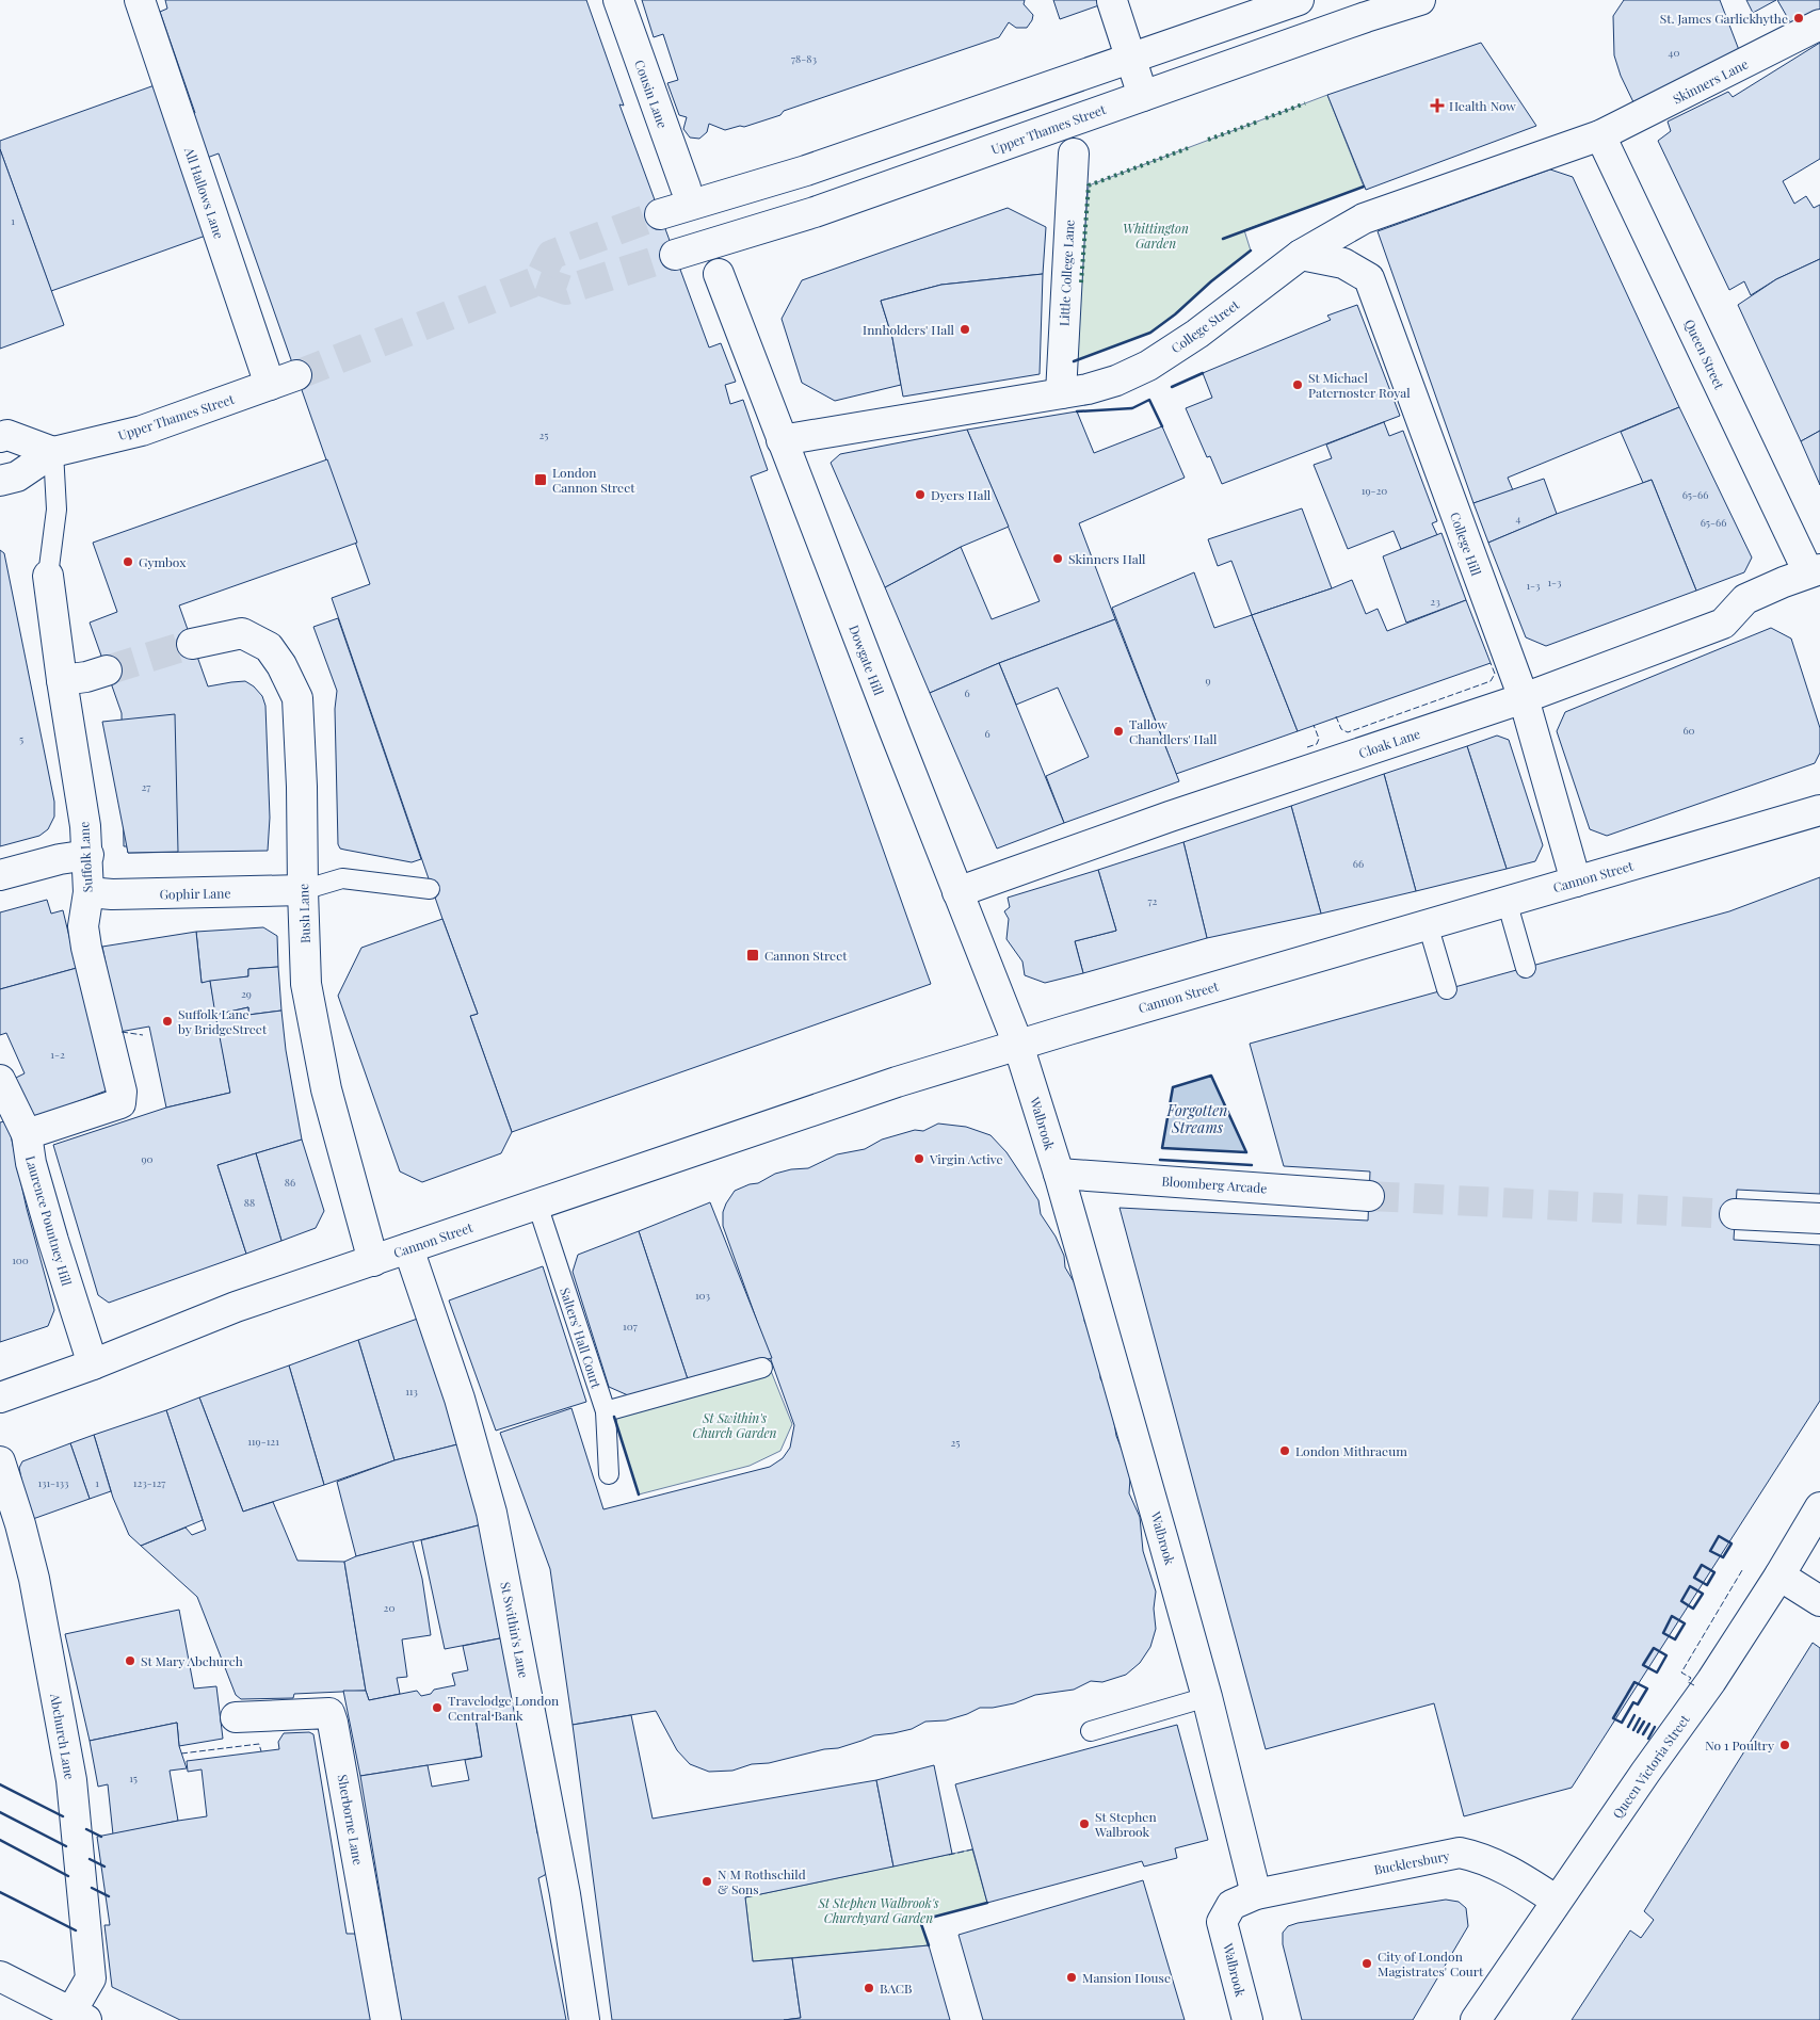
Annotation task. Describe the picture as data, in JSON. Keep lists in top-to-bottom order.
{
  "streets": {
    "street": [
      "Skinners Lane",
      "Cousin Lane",
      "Upper Thames Street",
      "All Hallows Lane",
      "Little College Lane",
      "College Street",
      "Queen Street",
      "College Hill",
      "Dowgate Hill",
      "Cloak Lane",
      "Suffolk Lane",
      "Cannon Street",
      "Gophir Lane",
      "Bush Lane",
      "Walbrook",
      "Bloomberg Arcade",
      "Laurence Pountney Hill",
      "St Swithin's Lane",
      "Abchurch Lane",
      "Queen Victoria Street",
      "Sherborne Lane",
      "Bucklersbury"
    ],
    "lane": ["Salters' Hall Court"]
  },
  "crossings": [
    ["Skinners Lane", "College Street"],
    ["Skinners Lane", "Queen Street"],
    ["Upper Thames Street", "All Hallows Lane"],
    ["Upper Thames Street", "Suffolk Lane"],
    ["Little College Lane", "College Street"],
    ["College Street", "Queen Street"],
    ["College Street", "College Hill"],
    ["College Street", "Dowgate Hill"],
    ["Queen Street", "Cloak Lane"],
    ["College Hill", "Cloak Lane"],
    ["College Hill", "Cannon Street"],
    ["Dowgate Hill", "Cloak Lane"],
    ["Dowgate Hill", "Cannon Street"],
    ["Dowgate Hill", "Walbrook"],
    ["Suffolk Lane", "Gophir Lane"],
    ["Suffolk Lane", "Laurence Pountney Hill"],
    ["Cannon Street", "Bush Lane"],
    ["Cannon Street", "Walbrook"],
    ["Cannon Street", "Laurence Pountney Hill"],
    ["Cannon Street", "Salters' Hall Court"],
    ["Cannon Street", "St Swithin's Lane"],
    ["Gophir Lane", "Bush Lane"],
    ["Walbrook", "Bloomberg Arcade"],
    ["Walbrook", "Bucklersbury"],
    ["Queen Victoria Street", "Bucklersbury"]
  ],
  "water": ["Forgotten Streams"],
  "parks": ["Whittington Garden", "St Swithin's Church Garden", "St Stephen Walbrook's Churchyard Garden"],
  "places": {
    "other": [
      "St. James Garlickhythe",
      "Innholders' Hall",
      "St Michael Paternoster Royal",
      "Dyers Hall",
      "Skinners Hall",
      "Gymbox",
      "Tallow Chandlers' Hall",
      "Suffolk Lane by BridgeStreet",
      "Virgin Active",
      "London Mithraeum",
      "St Mary Abchurch",
      "Travelodge London Central Bank",
      "No 1 Poultry",
      "St Stephen Walbrook",
      "N M Rothschild & Sons",
      "City of London Magistrates' Court",
      "Mansion House",
      "BACB"
    ],
    "health": ["Health Now"],
    "transit": ["London Cannon Street", "Cannon Street"]
  },
  "house_numbers": [
    "40",
    "78-83",
    "1",
    "25",
    "19-20",
    "65-66",
    "4",
    "65-66",
    "1-3",
    "1-3",
    "23",
    "9",
    "6",
    "60",
    "6",
    "5",
    "27",
    "66",
    "72",
    "29",
    "1-2",
    "90",
    "86",
    "88",
    "100",
    "103",
    "107",
    "113",
    "119-121",
    "25",
    "131-133",
    "1",
    "123-127",
    "20",
    "15"
  ]
}
